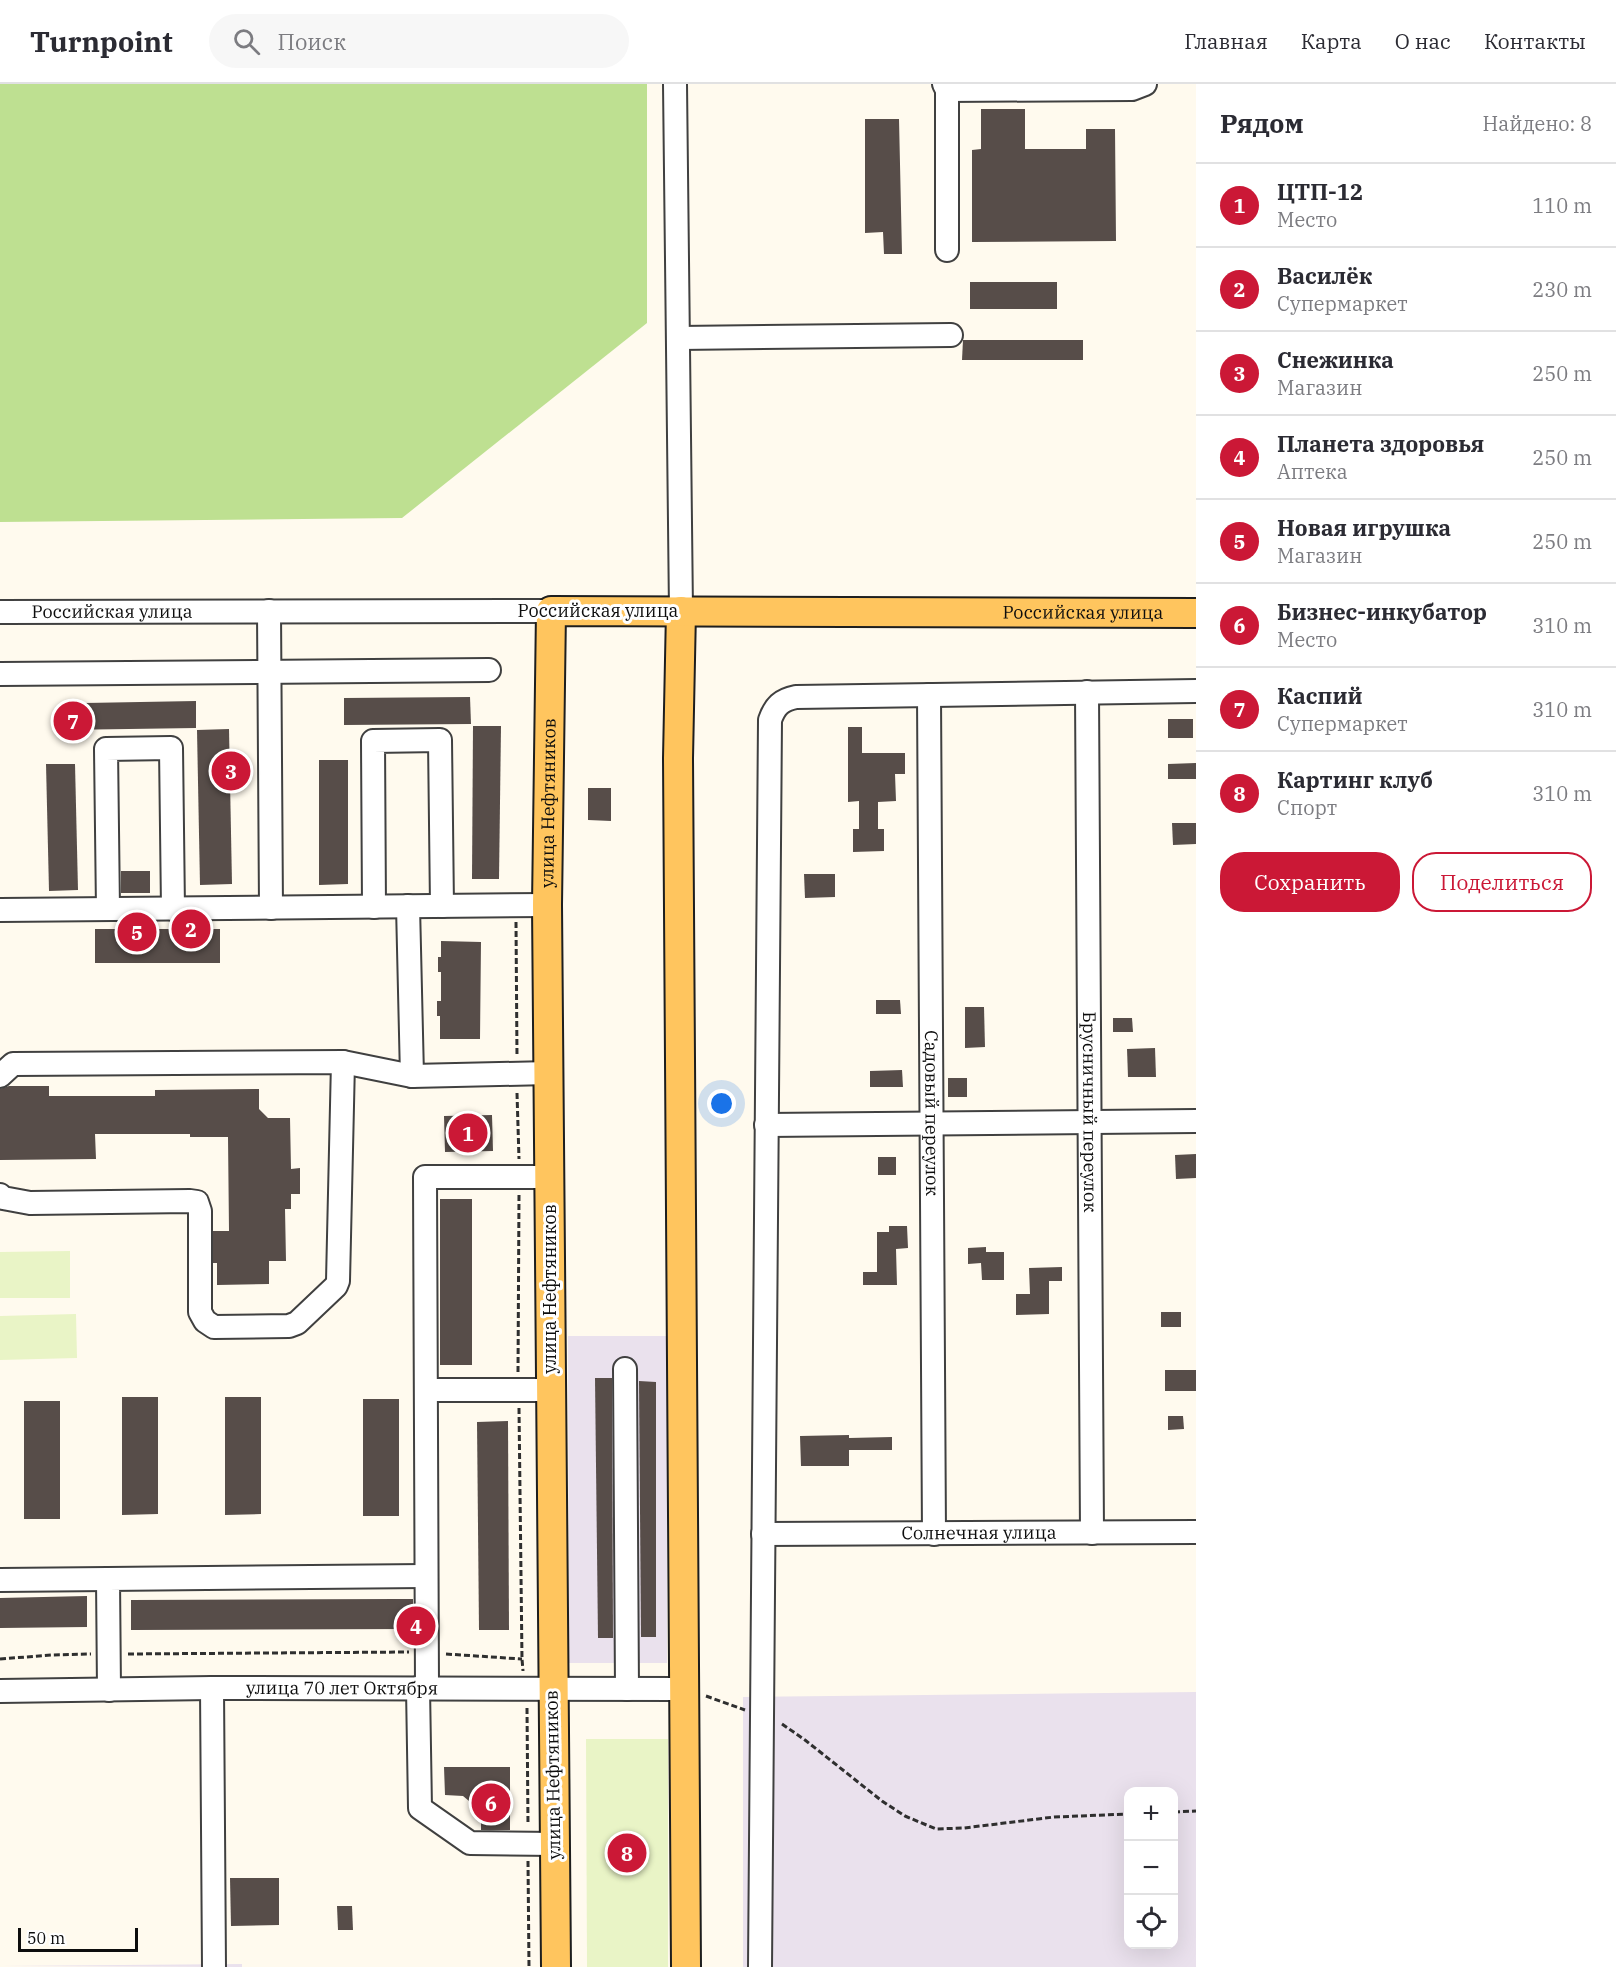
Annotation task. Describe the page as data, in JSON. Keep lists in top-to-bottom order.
{
  "streets": {
    "main road": ["Российская улица", "улица Нефтяников"],
    "street": [
      "Брусничный переулок",
      "Садовый переулок",
      "Солнечная улица",
      "улица 70 лет Октября"
    ]
  },
  "crossings": [
    ["Российская улица", "улица Нефтяников"],
    ["улица Нефтяников", "улица 70 лет Октября"],
    ["Брусничный переулок", "Солнечная улица"],
    ["Садовый переулок", "Солнечная улица"]
  ],
  "scale_bar": "50 m",
  "page": {
    "header": "Turnpoint",
    "search": "Поиск",
    "nav": [
      "Главная",
      "Карта",
      "О нас",
      "Контакты"
    ],
    "heading": ["Рядом", "Найдено: 8"],
    "list": [
      {
        "mark": "1",
        "name": "ЦТП-12",
        "note": "Место",
        "value": "110 m"
      },
      {
        "mark": "2",
        "name": "Василёк",
        "note": "Супермаркет",
        "value": "230 m"
      },
      {
        "mark": "3",
        "name": "Снежинка",
        "note": "Магазин",
        "value": "250 m"
      },
      {
        "mark": "4",
        "name": "Планета здоровья",
        "note": "Аптека",
        "value": "250 m"
      },
      {
        "mark": "5",
        "name": "Новая игрушка",
        "note": "Магазин",
        "value": "250 m"
      },
      {
        "mark": "6",
        "name": "Бизнес-инкубатор",
        "note": "Место",
        "value": "310 m"
      },
      {
        "mark": "7",
        "name": "Каспий",
        "note": "Супермаркет",
        "value": "310 m"
      },
      {
        "mark": "8",
        "name": "Картинг клуб",
        "note": "Спорт",
        "value": "310 m"
      }
    ],
    "pins": [
      "7",
      "3",
      "2",
      "5",
      "1",
      "4",
      "6",
      "8"
    ],
    "buttons": ["Сохранить", "Поделиться"],
    "map_buttons": ["+", "−"],
    "scale": "50 m"
  }
}
